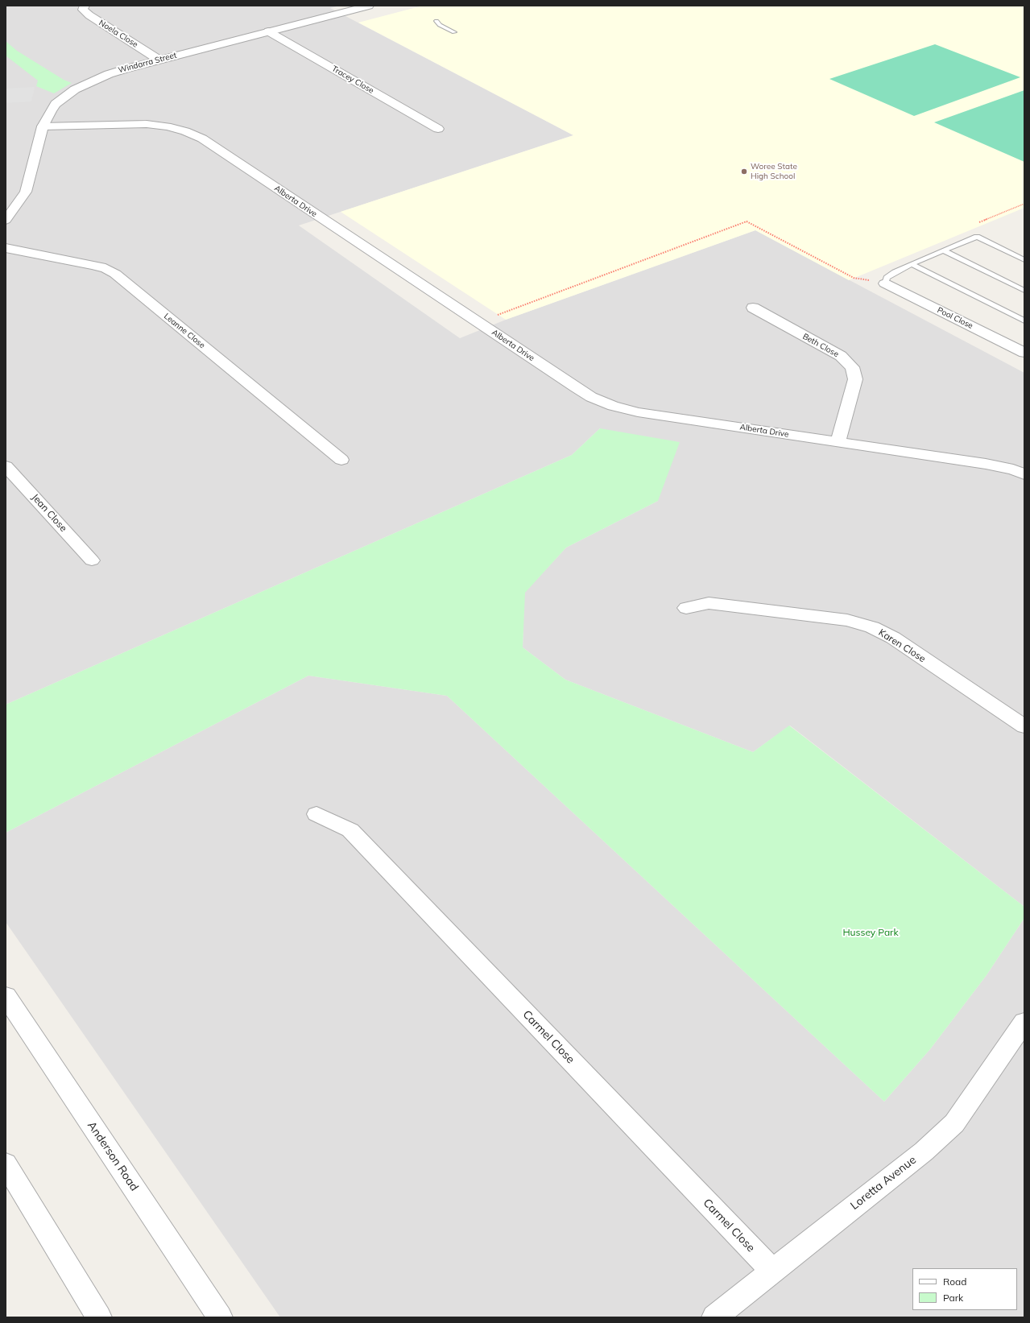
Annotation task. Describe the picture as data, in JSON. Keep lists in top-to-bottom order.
{
  "streets": {
    "street": [
      "Noela Close",
      "Windarra Street",
      "Tracey Close",
      "Alberta Drive",
      "Pool Close",
      "Leanne Close",
      "Beth Close",
      "Jean Close",
      "Karen Close",
      "Carmel Close",
      "Anderson Road",
      "Loretta Avenue"
    ]
  },
  "crossings": [
    ["Noela Close", "Windarra Street"],
    ["Windarra Street", "Tracey Close"],
    ["Windarra Street", "Alberta Drive"],
    ["Alberta Drive", "Beth Close"],
    ["Carmel Close", "Loretta Avenue"]
  ],
  "parks": ["Hussey Park"],
  "places": ["Woree State High School"],
  "legend": ["Road", "Park"]
}
